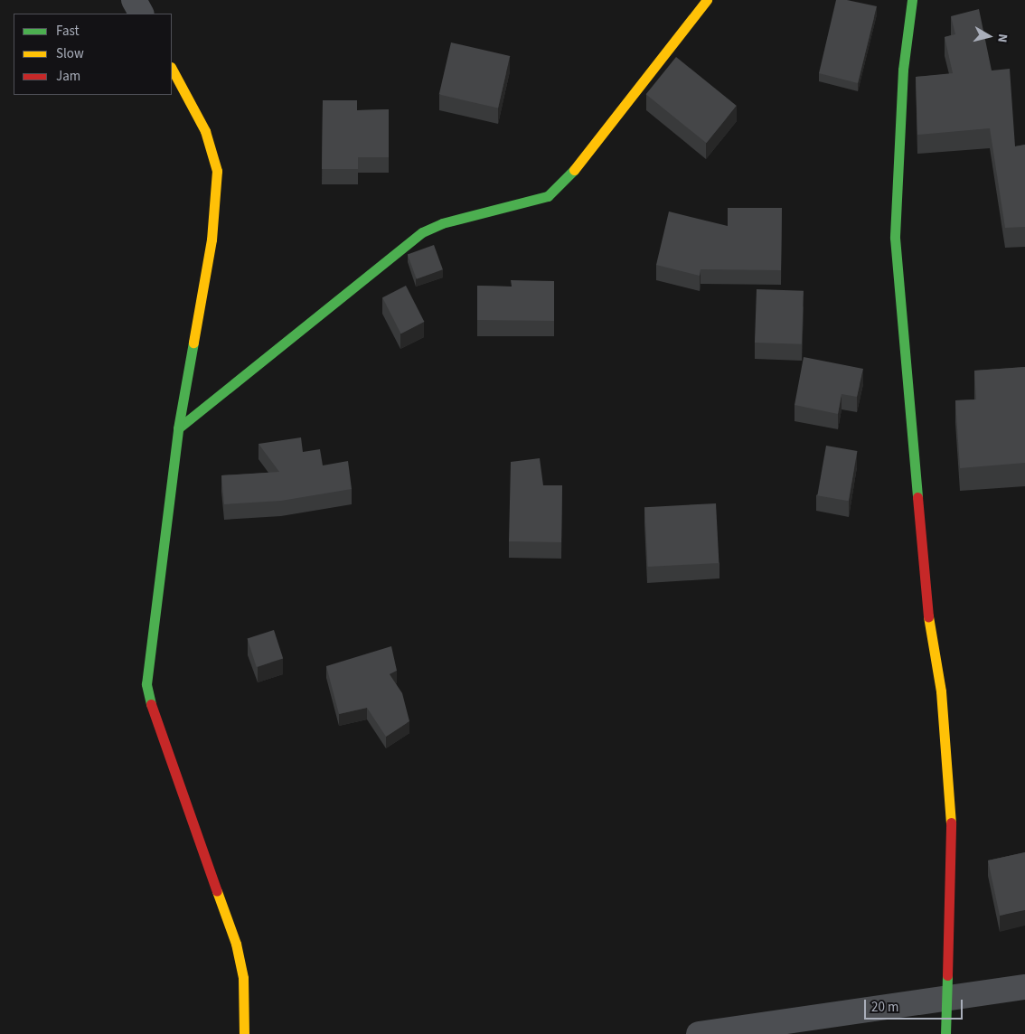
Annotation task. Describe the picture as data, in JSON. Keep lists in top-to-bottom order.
{
  "legend": ["Fast", "Slow", "Jam"],
  "scale_bar": "20 m",
  "north": "right"
}
